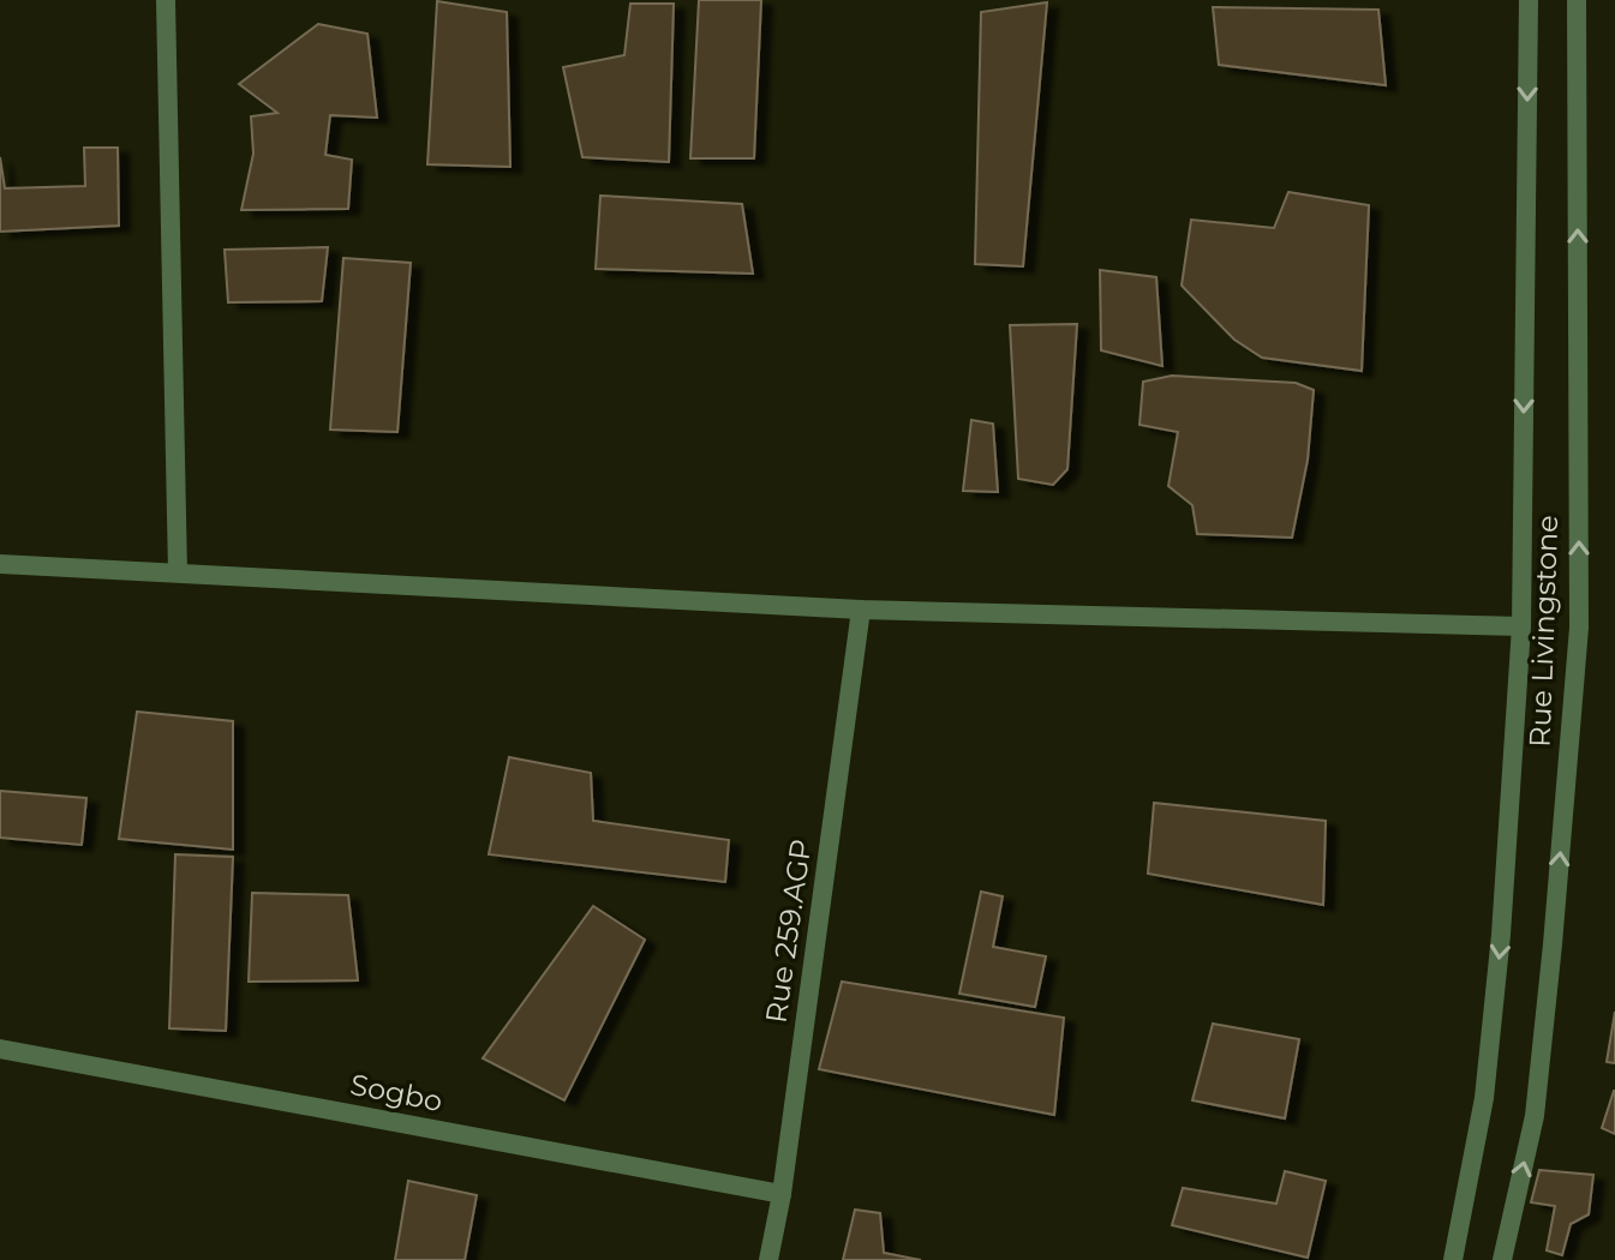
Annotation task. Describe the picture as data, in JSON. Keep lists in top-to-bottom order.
{
  "streets": {
    "street": ["Rue Livingstone", "Rue 259.AGP", "Sogbo"]
  },
  "crossings": [
    ["Rue 259.AGP", "Sogbo"]
  ]
}
